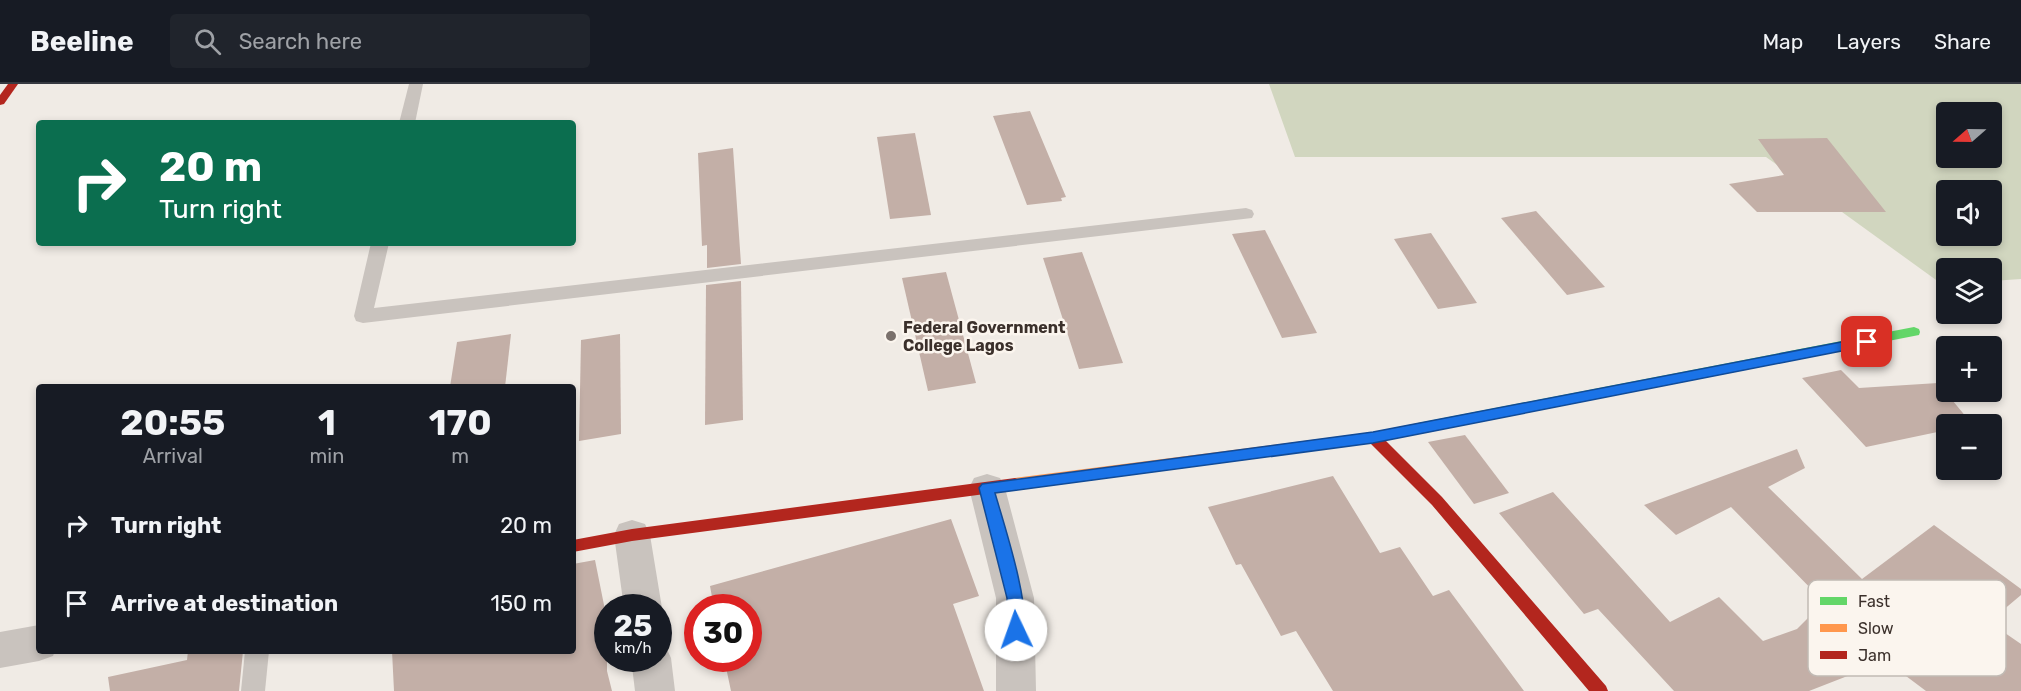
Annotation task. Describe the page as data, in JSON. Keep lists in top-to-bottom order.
{
  "places": ["Federal Government College Lagos"],
  "legend": ["Fast", "Slow", "Jam"],
  "north": "left",
  "page": {
    "header": "Beeline",
    "search": "Search here",
    "nav": ["Map", "Layers", "Share"],
    "map_buttons": ["+", "−"],
    "turn": ["20 m", "Turn right"],
    "eta": [
      "20:55",
      "Arrival",
      "1",
      "min",
      "170",
      "m"
    ],
    "list": [
      {
        "name": "Turn right",
        "value": "20 m"
      },
      {
        "name": "Arrive at destination",
        "value": "150 m"
      }
    ],
    "speed": "25 km/h",
    "limit": "30"
  }
}
